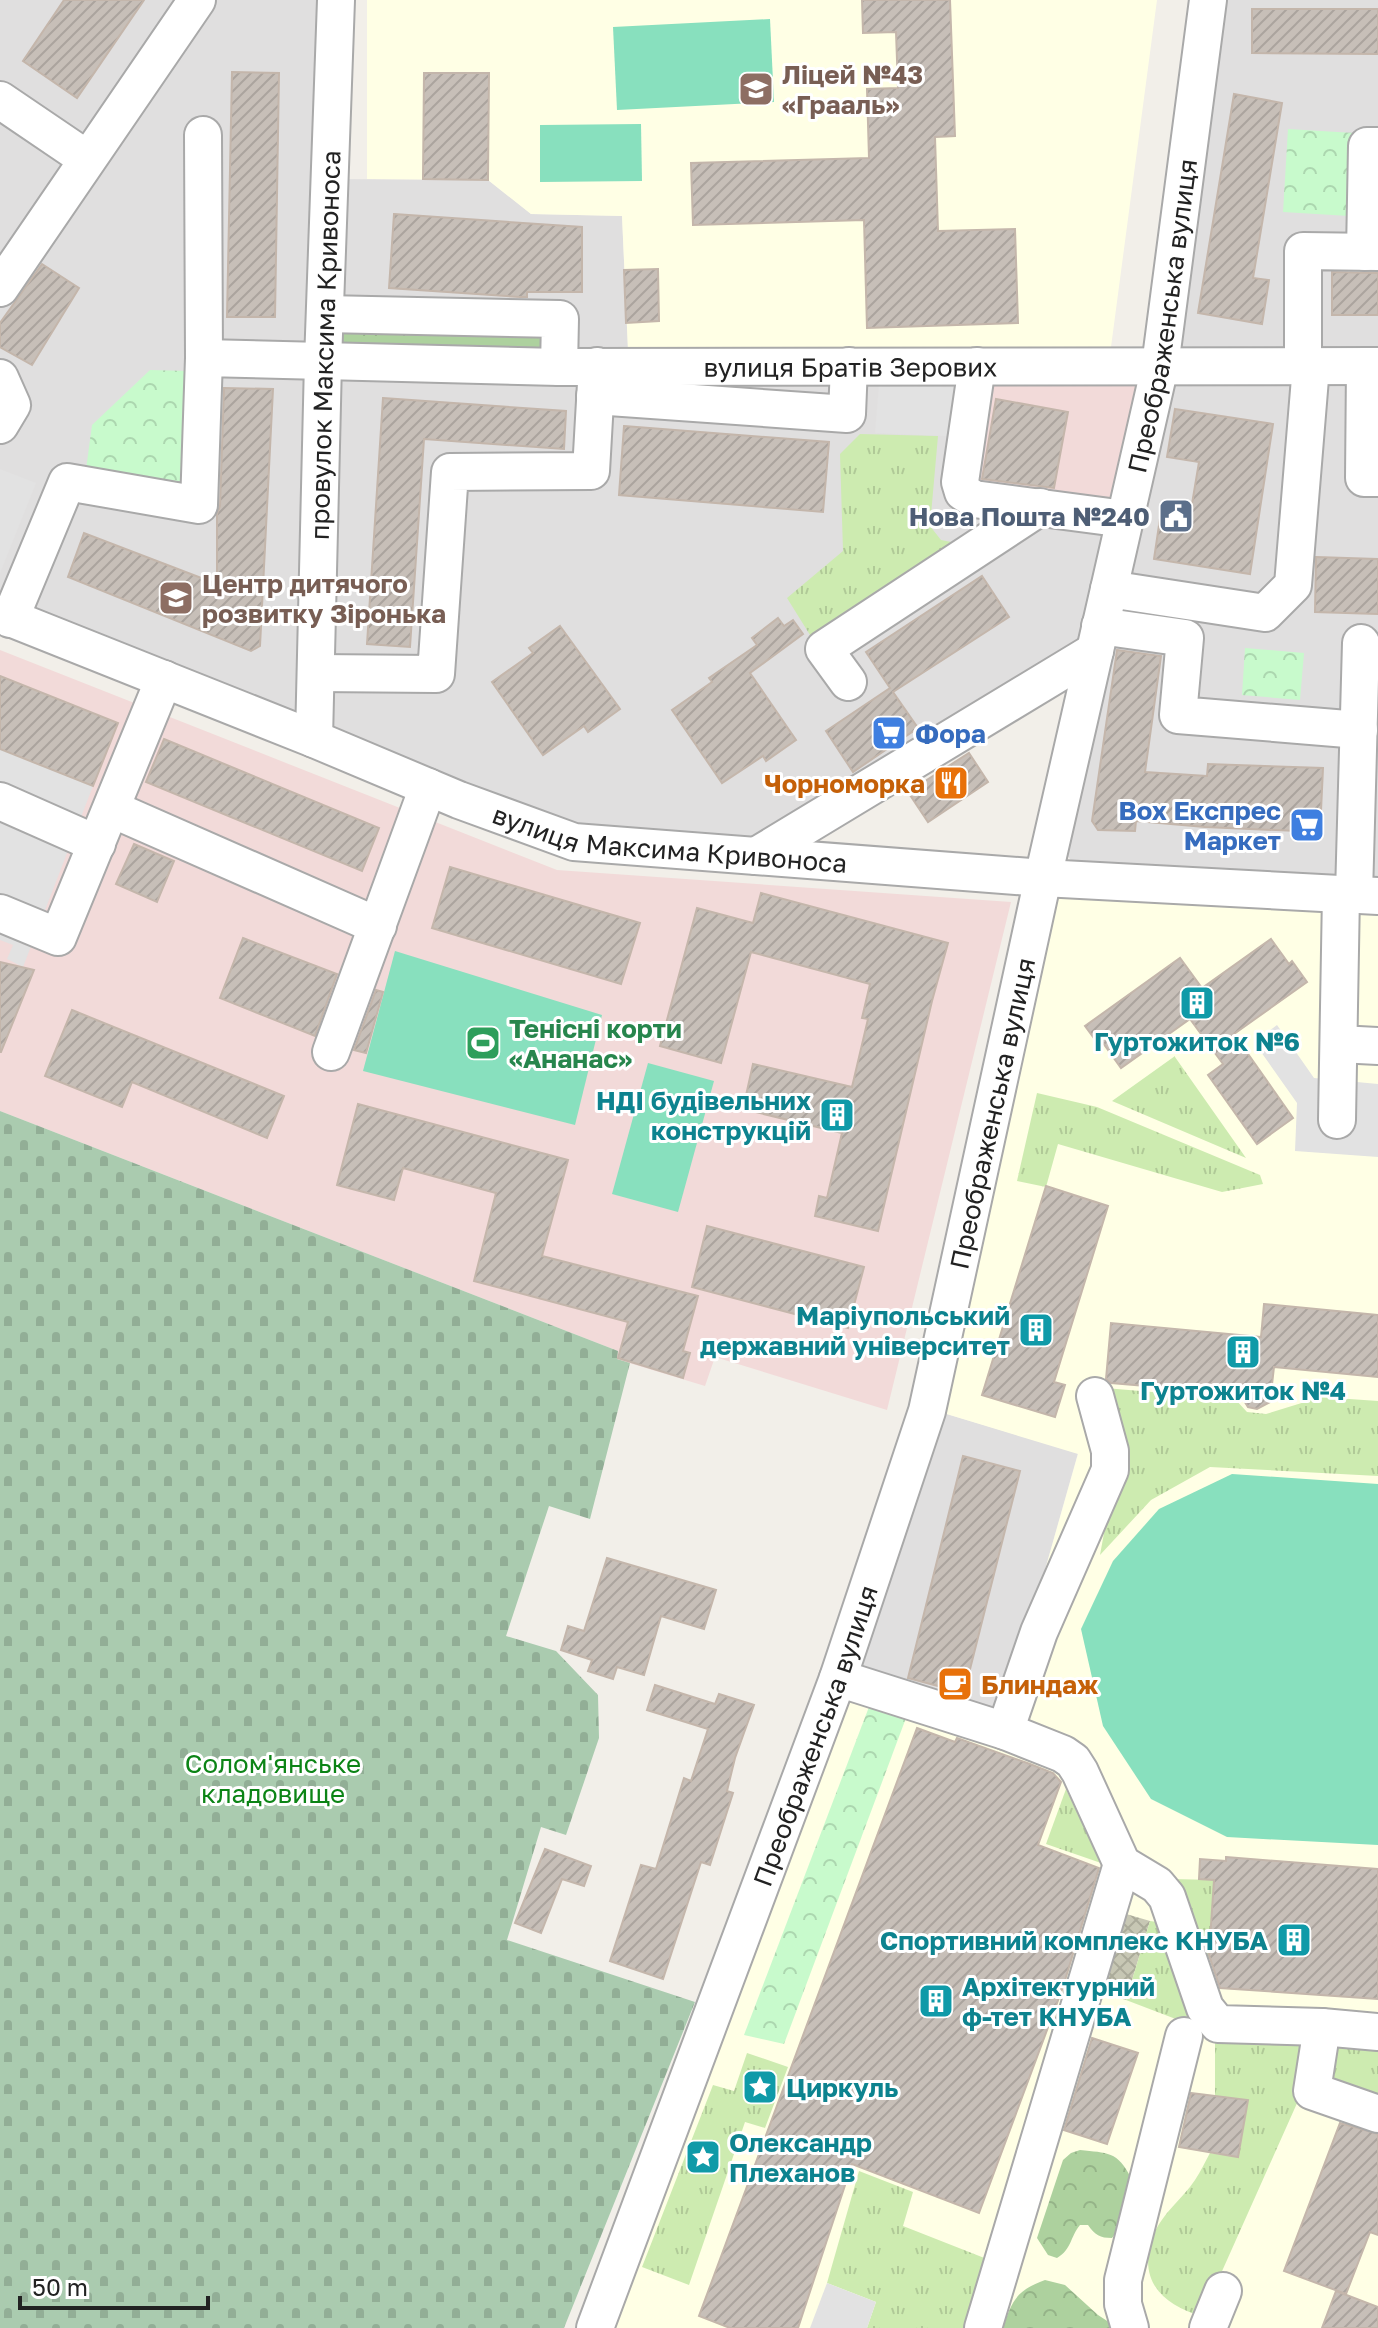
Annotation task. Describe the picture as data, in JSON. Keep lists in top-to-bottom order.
{
  "streets": {
    "street": [
      "Преображенська вулиця",
      "провулок Максима Кривоноса",
      "вулиця Братів Зерових",
      "вулиця Максима Кривоноса"
    ]
  },
  "crossings": [
    ["Преображенська вулиця", "вулиця Братів Зерових"],
    ["Преображенська вулиця", "вулиця Максима Кривоноса"],
    ["провулок Максима Кривоноса", "вулиця Братів Зерових"],
    ["провулок Максима Кривоноса", "вулиця Максима Кривоноса"]
  ],
  "parks": ["Солом'янське кладовище"],
  "places": {
    "school or university": ["Ліцей №43 «Грааль»", "Центр дитячого розвитку Зіронька"],
    "public building": ["Нова Пошта №240"],
    "supermarket": ["Фора", "Box Експрес Маркет"],
    "restaurant": ["Чорноморка"],
    "building": [
      "Гуртожиток №6",
      "НДІ будівельних конструкцій",
      "Маріупольський державний університет",
      "Гуртожиток №4",
      "Спортивний комплекс КНУБА",
      "Архітектурний ф-тет КНУБА"
    ],
    "sports": ["Тенісні корти «Ананас»"],
    "cafe": ["Блиндаж"],
    "place": ["Циркуль", "Олександр Плеханов"]
  },
  "scale_bar": "50 m"
}
